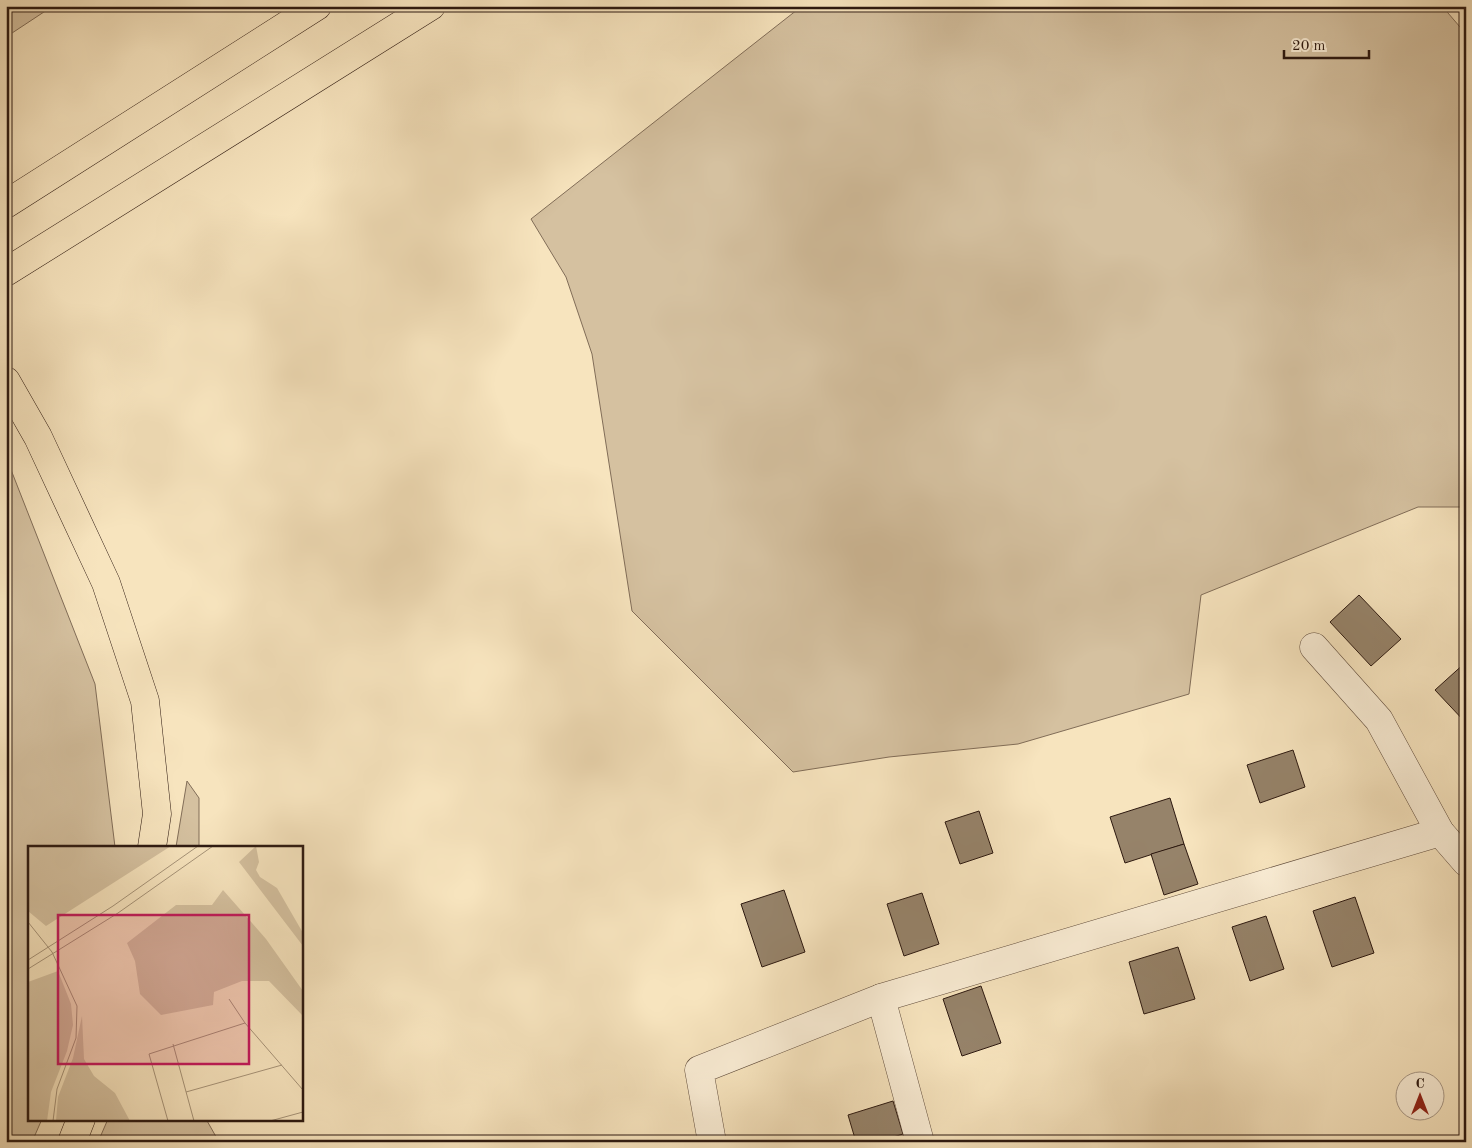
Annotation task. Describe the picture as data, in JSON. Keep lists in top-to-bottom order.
{
  "scale_bar": "20 m",
  "north": "top"
}
